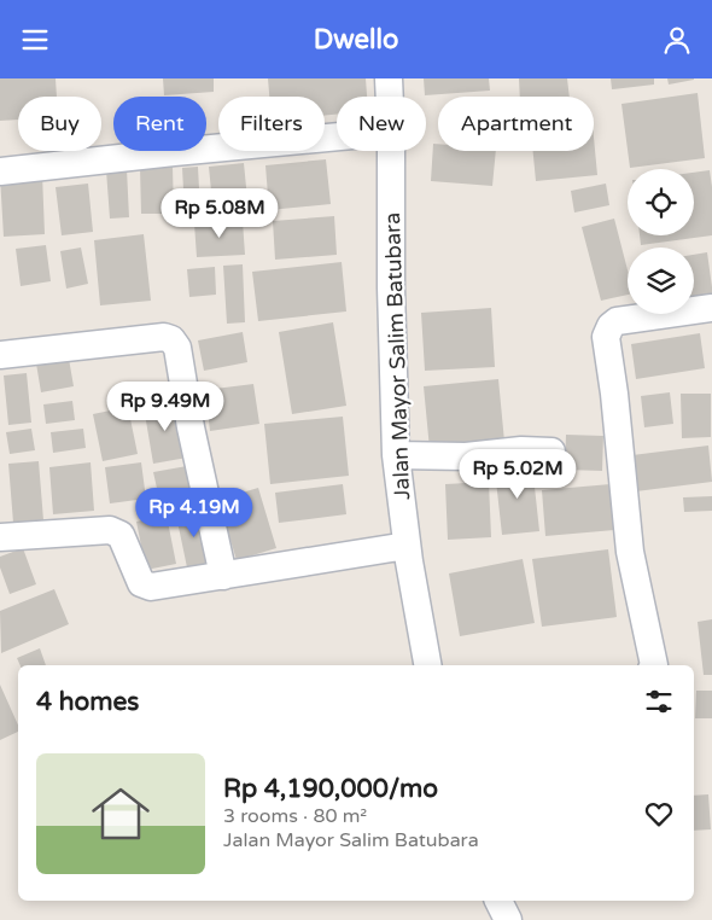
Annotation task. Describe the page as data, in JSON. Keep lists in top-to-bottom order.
{
  "streets": {
    "street": ["Jalan Mayor Salim Batubara"]
  },
  "page": {
    "header": "Dwello",
    "chip": [
      "Buy",
      "Rent",
      "Filters",
      "New",
      "Apartment"
    ],
    "price": [
      "Rp 5.08M",
      "Rp 9.49M",
      "Rp 5.02M",
      "Rp 4.19M"
    ],
    "heading": "4 homes",
    "list": [
      {
        "name": "Rp 4,190,000/mo",
        "note": "3 rooms · 80 m² · Jalan Mayor Salim Batubara"
      }
    ]
  }
}
